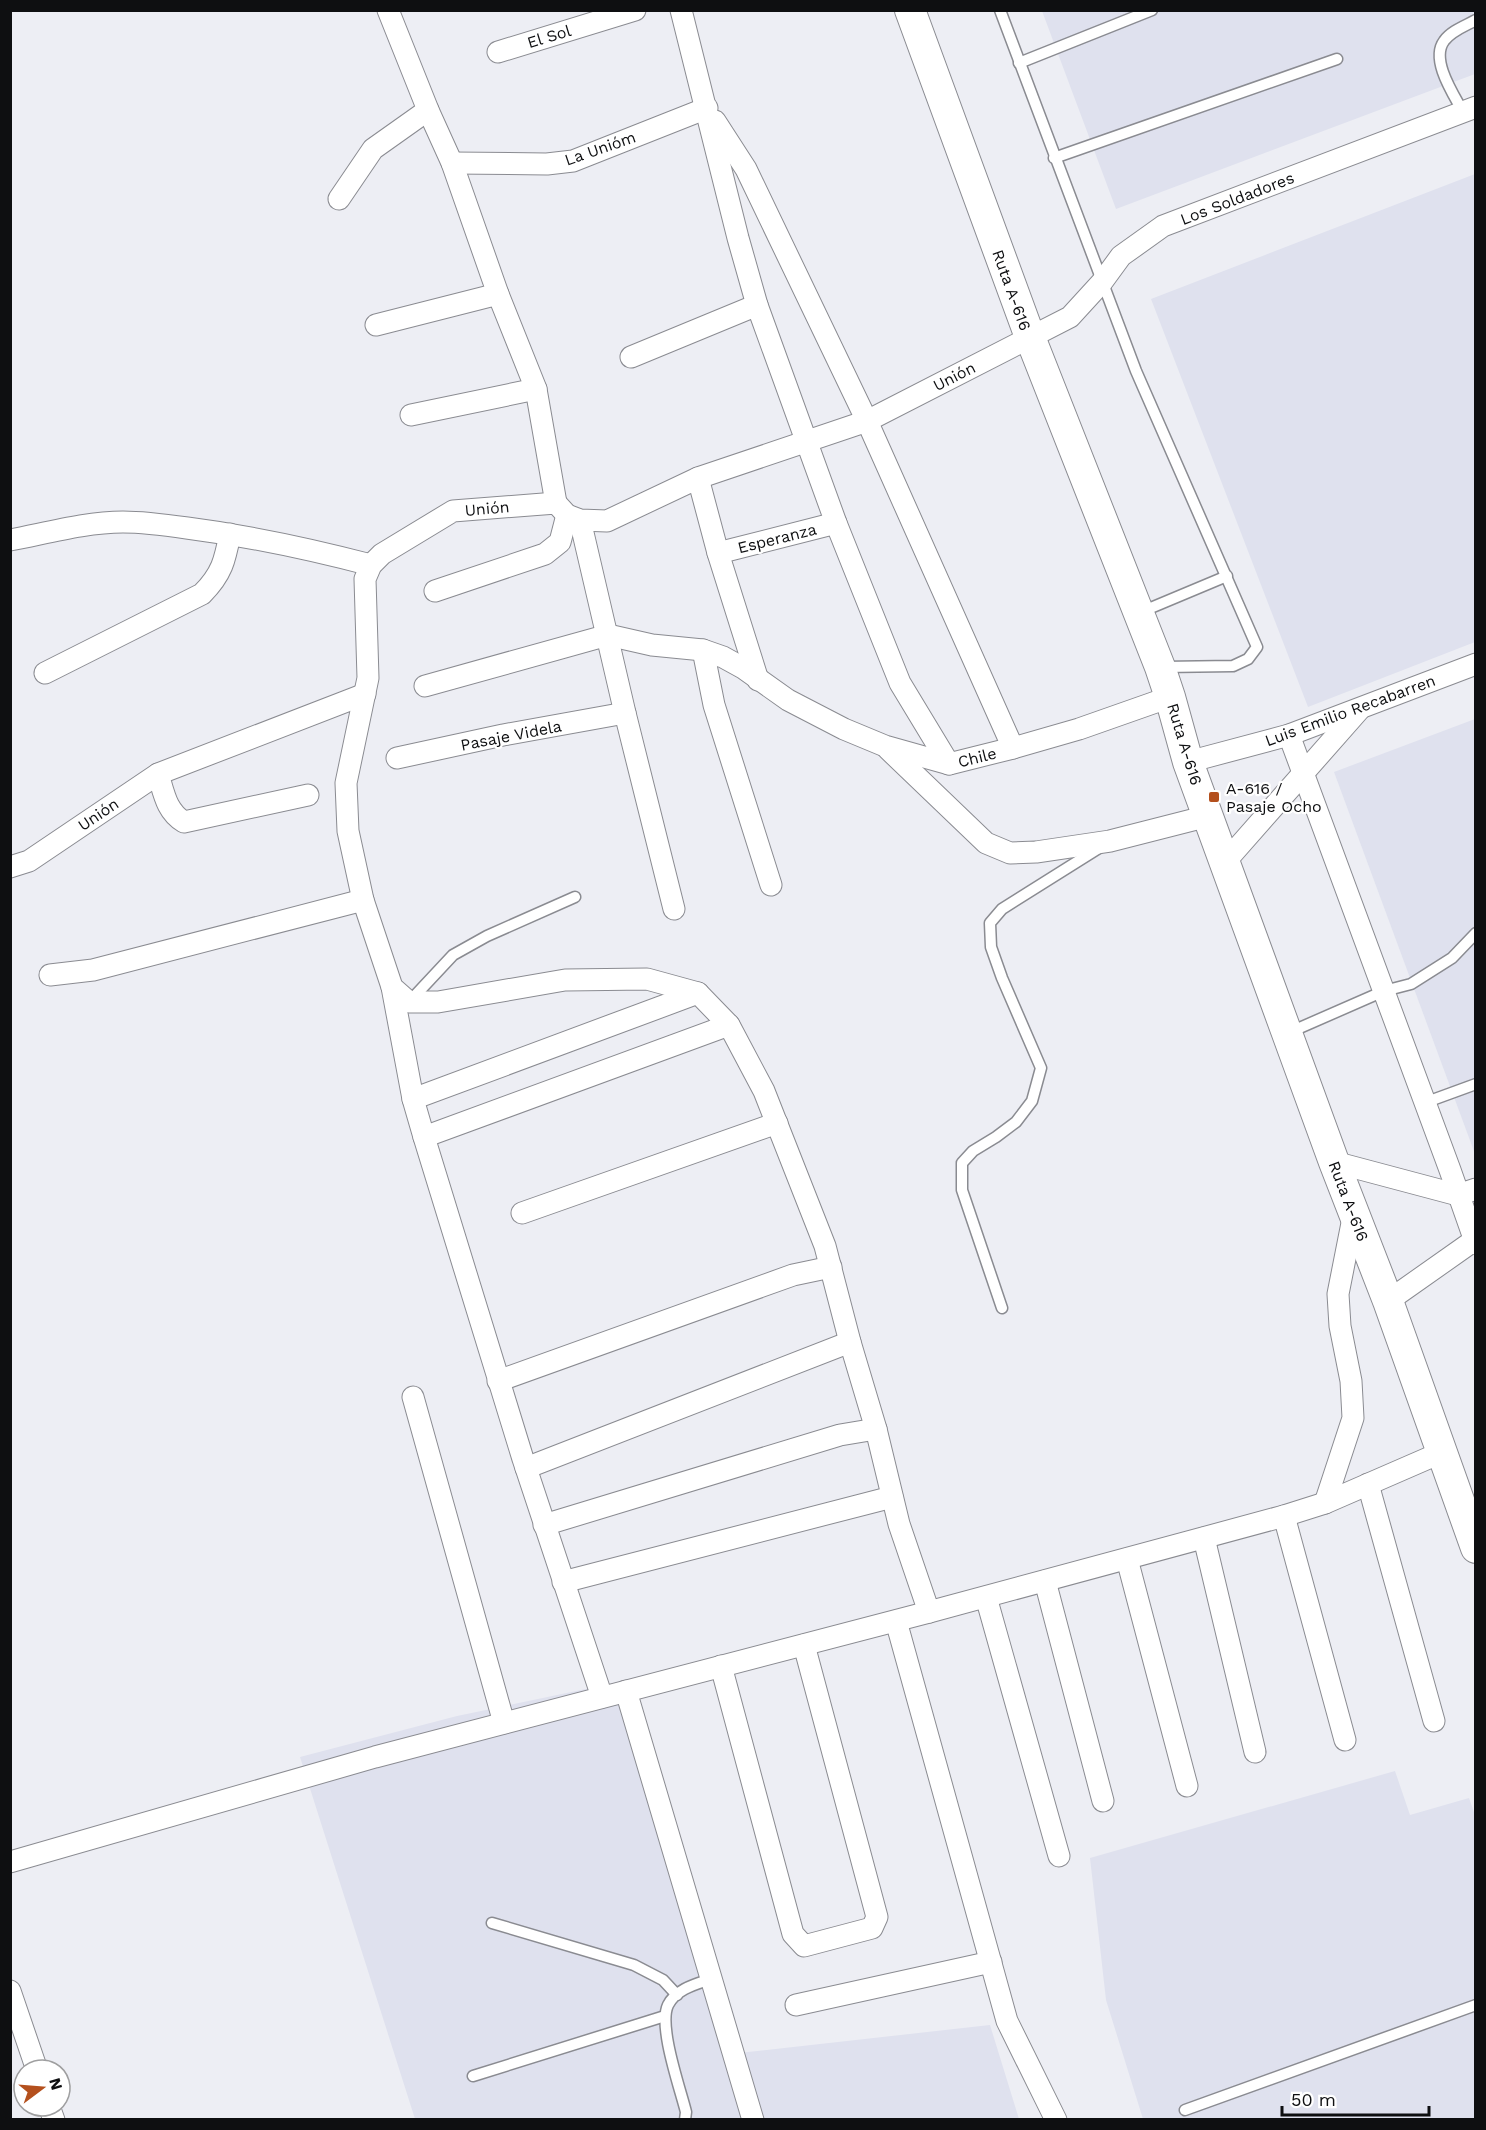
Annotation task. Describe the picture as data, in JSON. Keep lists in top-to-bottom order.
{
  "streets": {
    "main road": ["Ruta A-616"],
    "street": [
      "El Sol",
      "La Unióm",
      "Los Soldadores",
      "Unión",
      "Esperanza",
      "Luis Emilio Recabarren",
      "Pasaje Videla",
      "Chile"
    ]
  },
  "crossings": [
    ["Los Soldadores", "Ruta A-616"],
    ["Los Soldadores", "Unión"],
    ["Ruta A-616", "Unión"],
    ["Ruta A-616", "Luis Emilio Recabarren"],
    ["Ruta A-616", "Chile"]
  ],
  "places": {
    "transit": ["A-616 / Pasaje Ocho"]
  },
  "scale_bar": "50 m",
  "north": "right"
}
